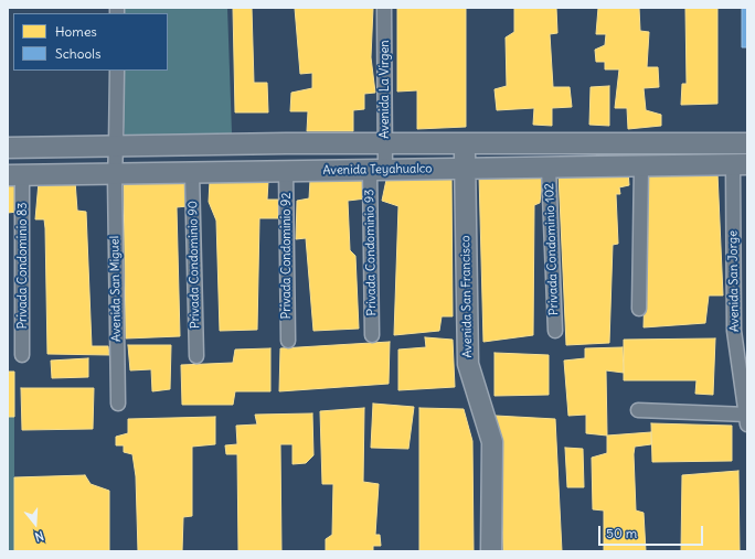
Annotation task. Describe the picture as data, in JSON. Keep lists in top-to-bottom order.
{
  "streets": {
    "main road": ["Avenida Teyahualco", "Avenida San Francisco"],
    "street": [
      "Avenida La Virgen",
      "Privada Condominio 102",
      "Privada Condominio 93",
      "Privada Condominio 92",
      "Privada Condominio 90",
      "Privada Condominio 83",
      "Avenida San Jorge",
      "Avenida San Miguel"
    ]
  },
  "crossings": [
    ["Avenida La Virgen", "Avenida Teyahualco"],
    ["Avenida La Virgen", "Privada Condominio 93"],
    ["Avenida Teyahualco", "Privada Condominio 102"],
    ["Avenida Teyahualco", "Privada Condominio 93"],
    ["Avenida Teyahualco", "Privada Condominio 92"],
    ["Avenida Teyahualco", "Privada Condominio 90"],
    ["Avenida Teyahualco", "Privada Condominio 83"],
    ["Avenida Teyahualco", "Avenida San Jorge"],
    ["Avenida Teyahualco", "Avenida San Miguel"],
    ["Avenida Teyahualco", "Avenida San Francisco"]
  ],
  "legend": ["Homes", "Schools"],
  "scale_bar": "50 m",
  "north": "bottom"
}
